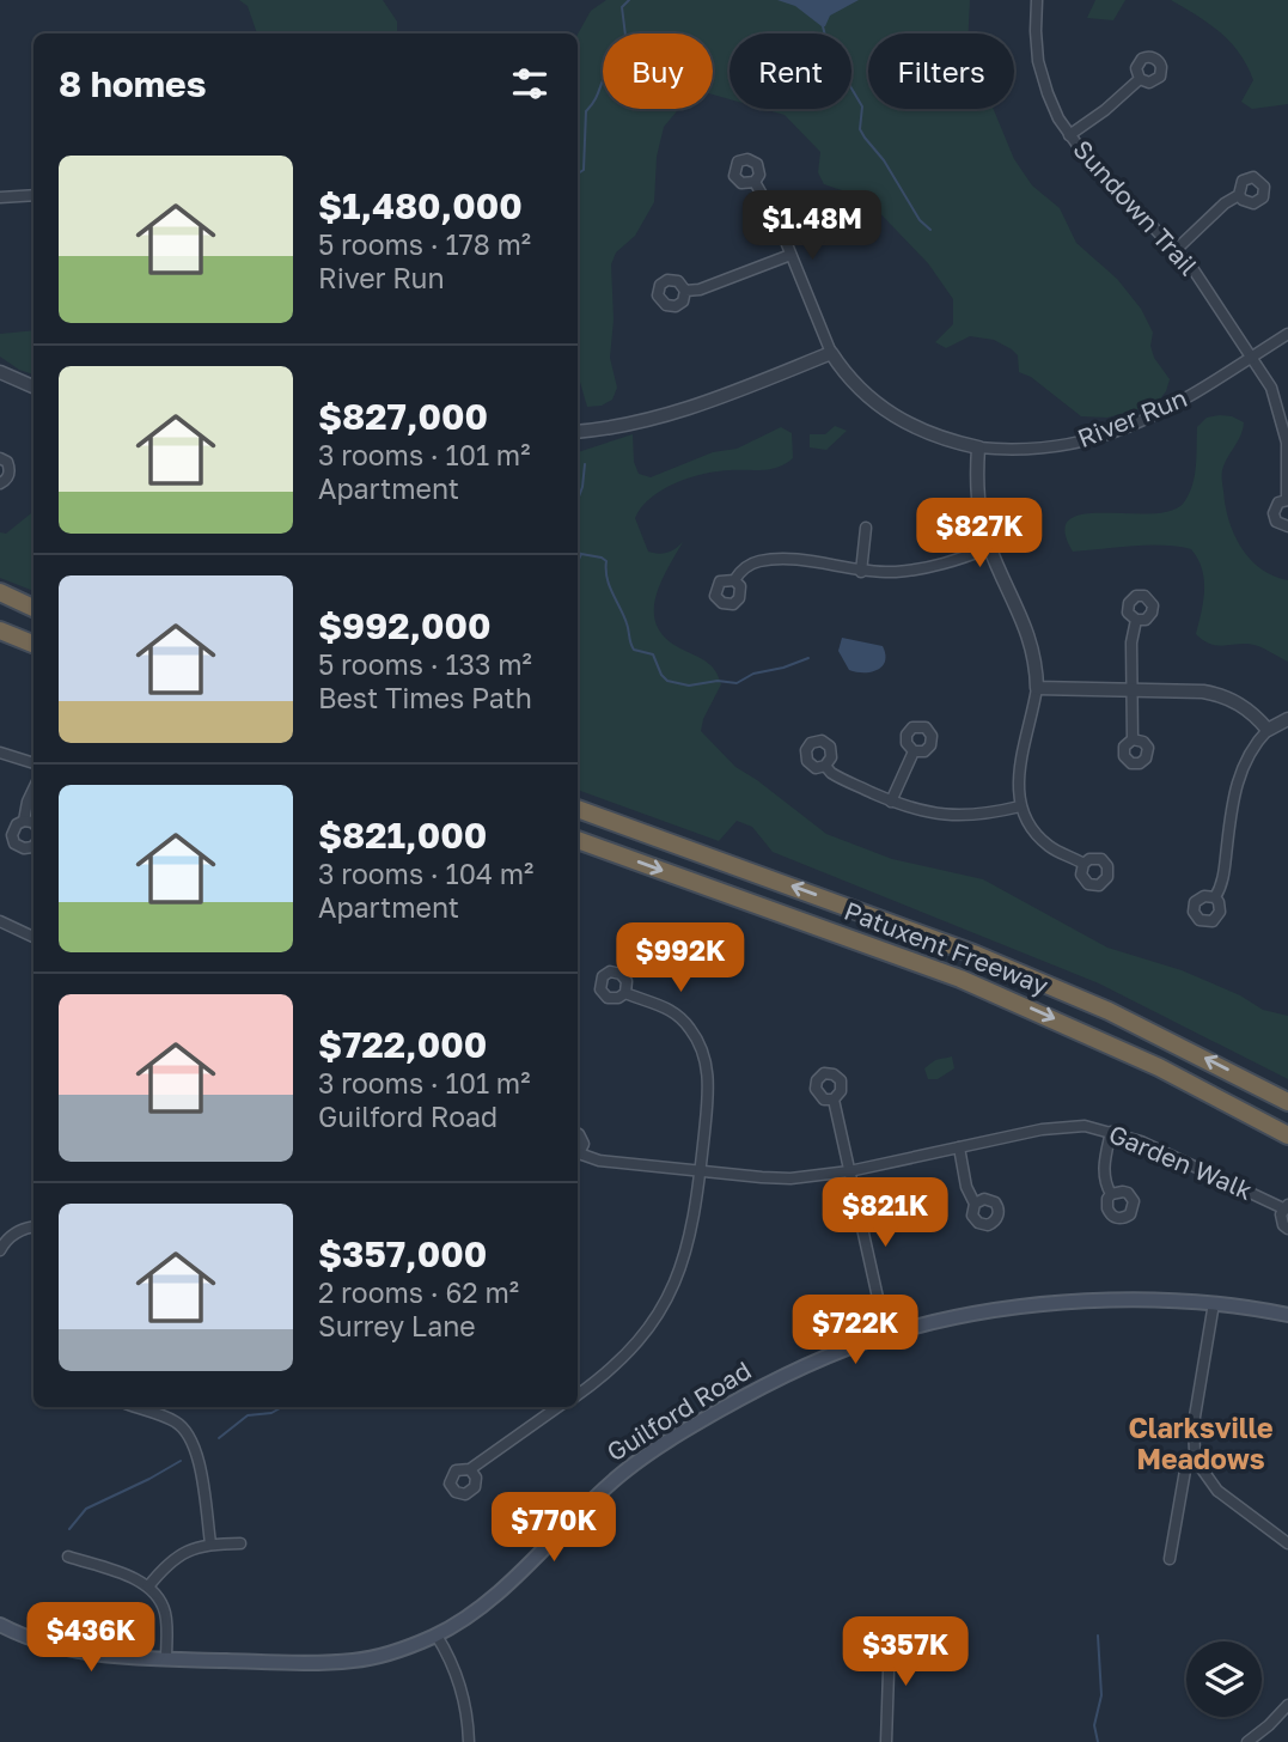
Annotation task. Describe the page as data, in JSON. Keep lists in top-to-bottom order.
{
  "streets": {
    "highway": ["Patuxent Freeway"],
    "main road": ["Guilford Road"],
    "street": ["Sundown Trail", "River Run", "Garden Walk"]
  },
  "crossings": [
    ["Sundown Trail", "River Run"]
  ],
  "districts": ["Clarksville Meadows"],
  "page": {
    "chip": ["Buy", "Rent", "Filters"],
    "heading": "8 homes",
    "list": [
      {
        "name": "$1,480,000",
        "note": "5 rooms · 178 m² · River Run"
      },
      {
        "name": "$827,000",
        "note": "3 rooms · 101 m² · Apartment"
      },
      {
        "name": "$992,000",
        "note": "5 rooms · 133 m² · Best Times Path"
      },
      {
        "name": "$821,000",
        "note": "3 rooms · 104 m² · Apartment"
      },
      {
        "name": "$722,000",
        "note": "3 rooms · 101 m² · Guilford Road"
      },
      {
        "name": "$357,000",
        "note": "2 rooms · 62 m² · Surrey Lane"
      }
    ],
    "price": [
      "$1.48M",
      "$827K",
      "$992K",
      "$821K",
      "$722K",
      "$770K",
      "$436K",
      "$357K"
    ]
  }
}
